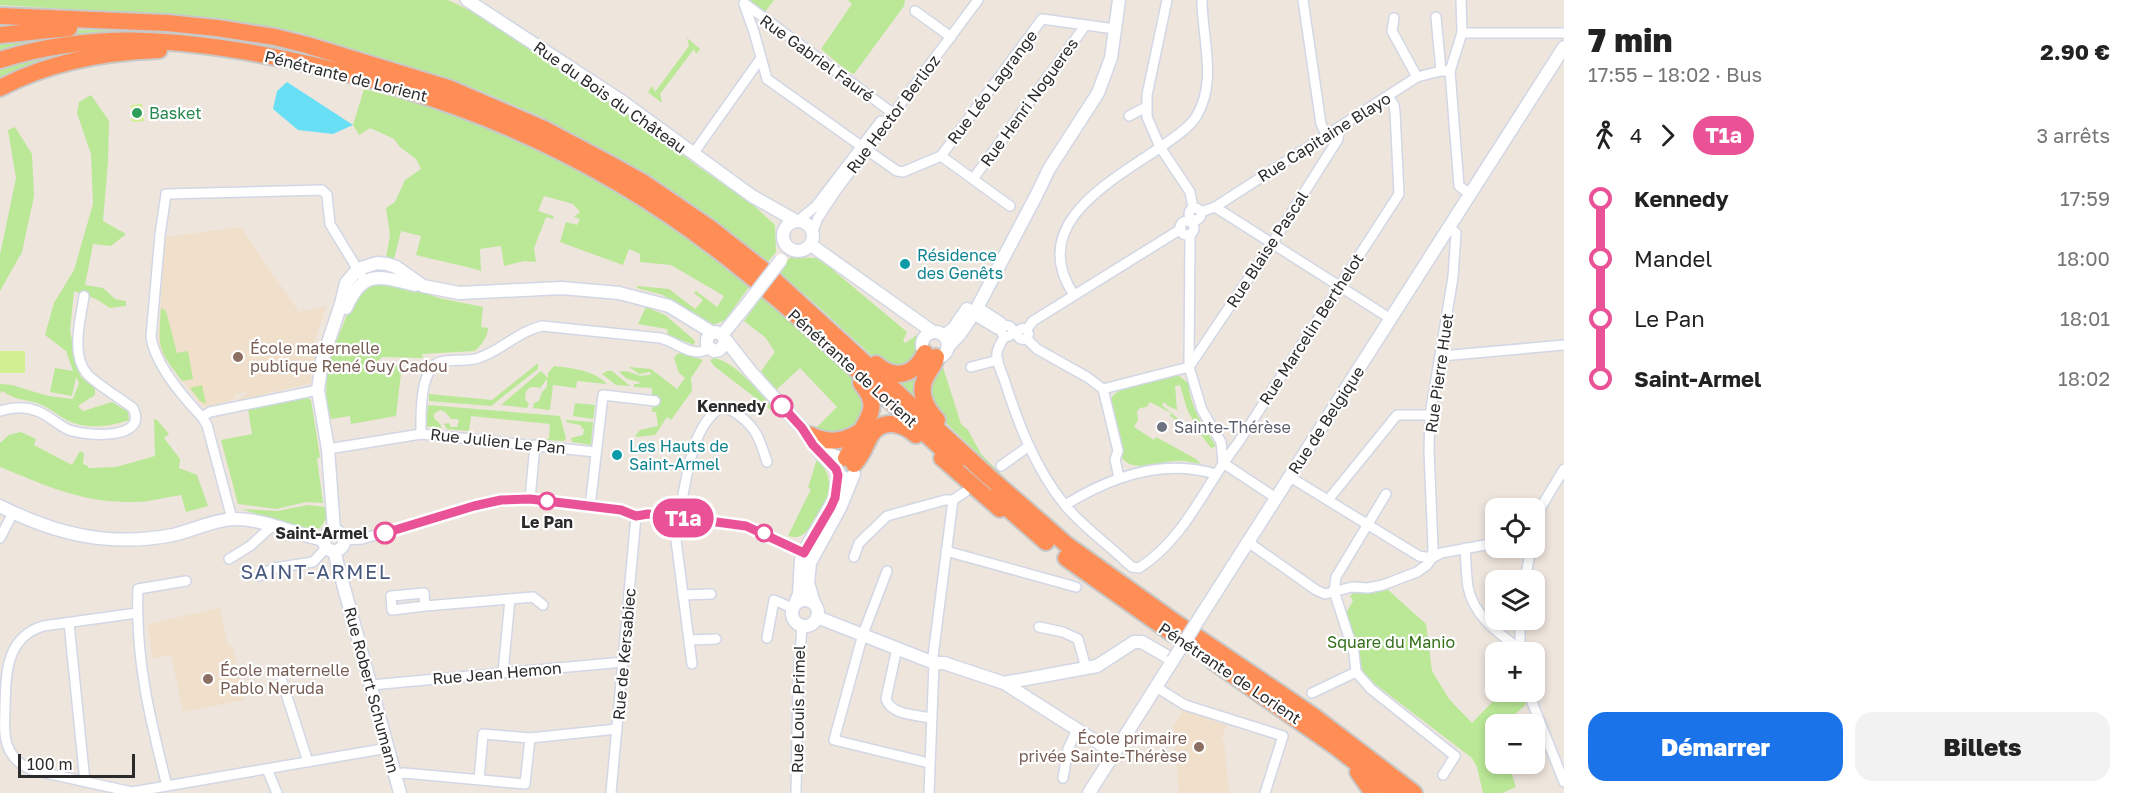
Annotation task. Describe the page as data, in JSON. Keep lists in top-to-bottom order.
{
  "streets": {
    "highway": ["Pénétrante de Lorient"],
    "street": [
      "Rue Gabriel Fauré",
      "Rue Léo Lagrange",
      "Rue du Bois du Château",
      "Rue Henri Nogueres",
      "Rue Hector Berlioz",
      "Rue Capitaine Blayo",
      "Rue Blaise Pascal",
      "Rue Marcelin Berthelot",
      "Rue Pierre Huet",
      "Rue de Belgique",
      "Rue Julien Le Pan",
      "Rue de Kersabiec",
      "Rue Jean Hemon",
      "Rue Robert Schumann",
      "Rue Louis Primel"
    ]
  },
  "crossings": [
    ["Rue Gabriel Fauré", "Rue Hector Berlioz"],
    ["Rue Léo Lagrange", "Rue Henri Nogueres"],
    ["Rue du Bois du Château", "Rue Hector Berlioz"],
    ["Rue Capitaine Blayo", "Rue Blaise Pascal"],
    ["Rue Capitaine Blayo", "Rue Marcelin Berthelot"],
    ["Rue Pierre Huet", "Rue de Belgique"],
    ["Rue de Kersabiec", "Rue Jean Hemon"],
    ["Rue Jean Hemon", "Rue Robert Schumann"]
  ],
  "districts": ["SAINT-ARMEL"],
  "parks": ["Square du Manio"],
  "places": [
    "Basket",
    "Résidence des Genêts",
    "École maternelle publique René Guy Cadou",
    "Kennedy",
    "Sainte-Thérèse",
    "Les Hauts de Saint-Armel",
    "Le Pan",
    "Saint-Armel",
    "École maternelle Pablo Neruda",
    "École primaire privée Sainte-Thérèse"
  ],
  "lines": ["bus line T1a"],
  "scale_bar": "100 m",
  "page": {
    "on_map": "T1a",
    "heading": ["7 min", "17:55 – 18:02 · Bus", "2.90 €"],
    "legs": ["4", "T1a", "3 arrêts"],
    "list": [
      {
        "name": "Kennedy",
        "value": "17:59"
      },
      {
        "name": "Mandel",
        "value": "18:00"
      },
      {
        "name": "Le Pan",
        "value": "18:01"
      },
      {
        "name": "Saint-Armel",
        "value": "18:02"
      }
    ],
    "map_buttons": ["+", "−"],
    "buttons": ["Démarrer", "Billets"],
    "scale": "100 m"
  }
}
